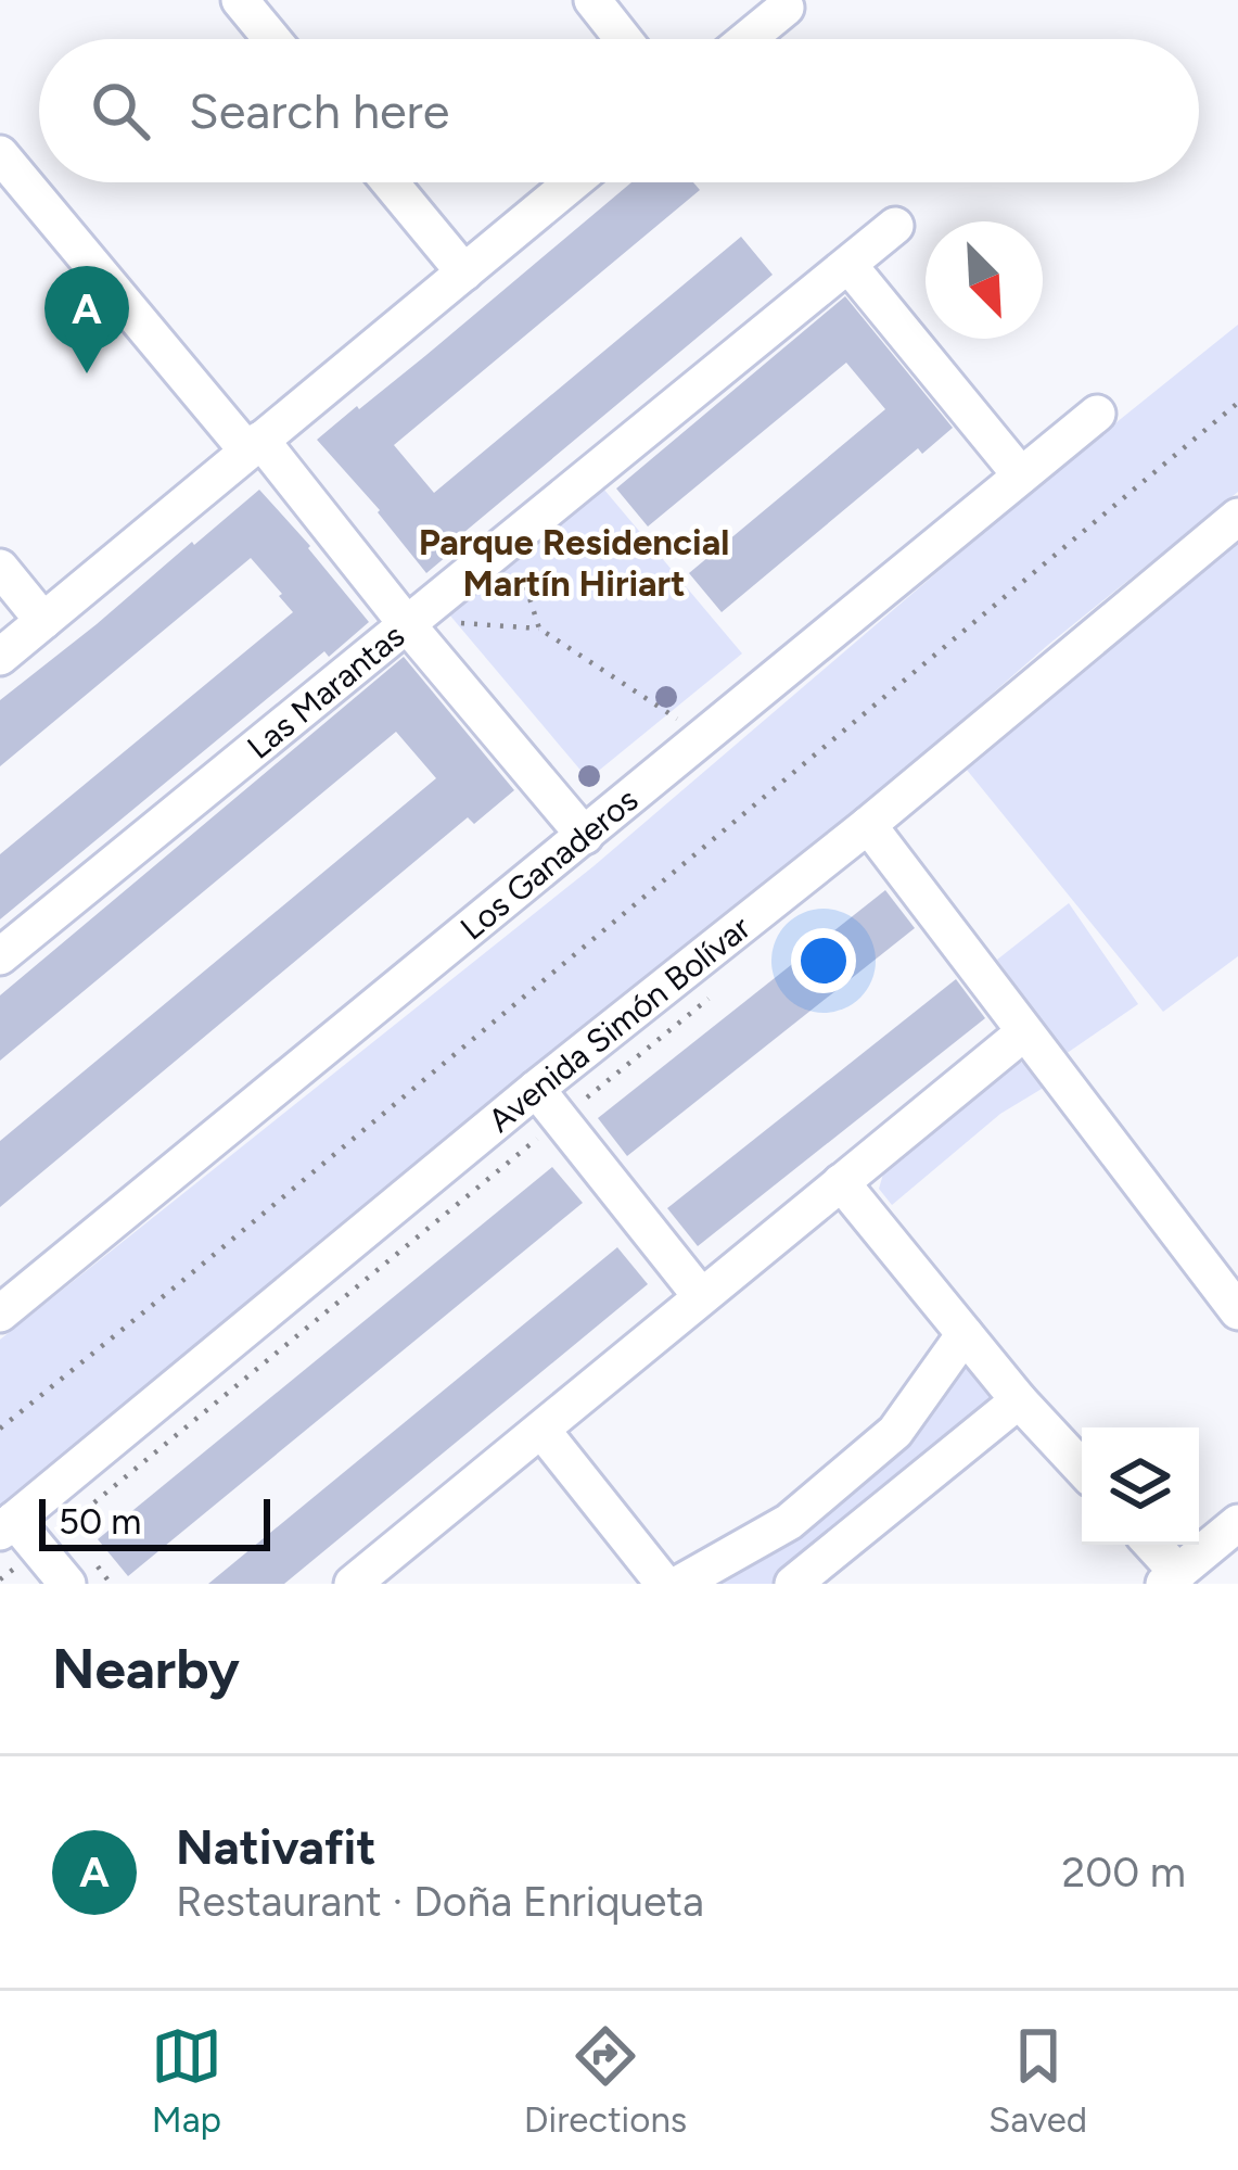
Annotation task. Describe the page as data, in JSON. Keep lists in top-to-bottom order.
{
  "streets": {
    "street": ["Las Marantas", "Los Ganaderos", "Avenida Simón Bolívar"]
  },
  "districts": ["Parque Residencial Martín Hiriart"],
  "scale_bar": "50 m",
  "north": "bottom right",
  "page": {
    "search": "Search here",
    "pins": "A",
    "scale": "50 m",
    "heading": "Nearby",
    "list": [
      {
        "mark": "A",
        "name": "Nativafit",
        "note": "Restaurant · Doña Enriqueta",
        "value": "200 m"
      }
    ],
    "nav": ["Map", "Directions", "Saved"]
  }
}
